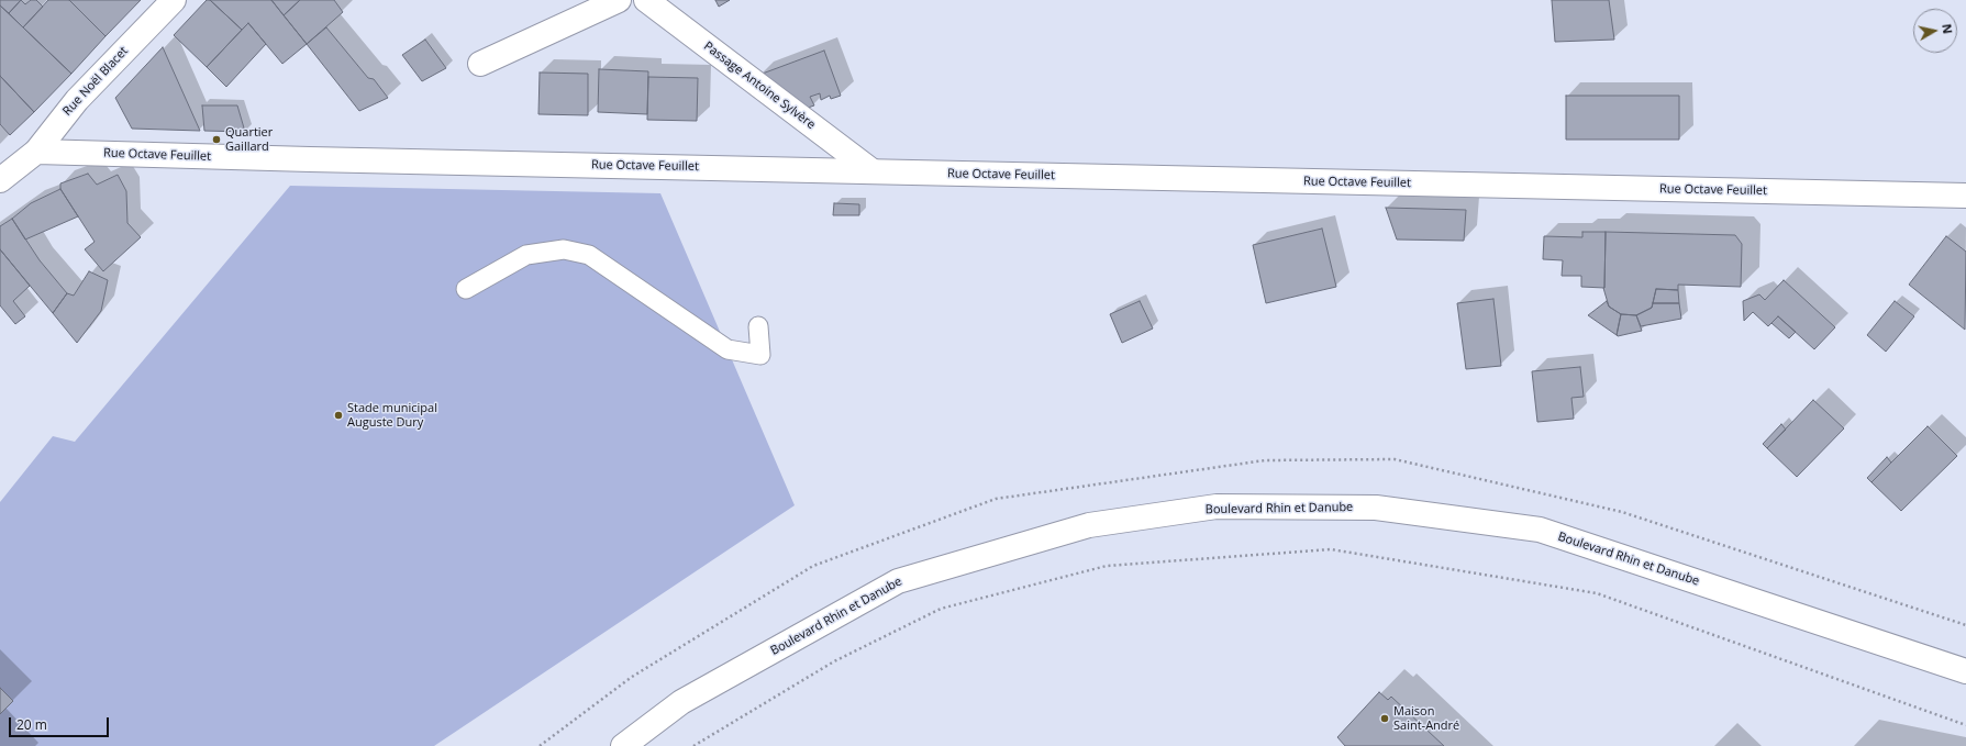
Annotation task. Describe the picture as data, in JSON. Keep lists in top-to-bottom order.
{
  "streets": {
    "street": [
      "Rue Noël Blacet",
      "Passage Antoine Sylvère",
      "Rue Octave Feuillet",
      "Boulevard Rhin et Danube"
    ]
  },
  "crossings": [
    ["Rue Noël Blacet", "Rue Octave Feuillet"],
    ["Passage Antoine Sylvère", "Rue Octave Feuillet"]
  ],
  "places": ["Quartier Gaillard", "Stade municipal Auguste Dury", "Maison Saint-André"],
  "scale_bar": "20 m",
  "north": "right"
}
